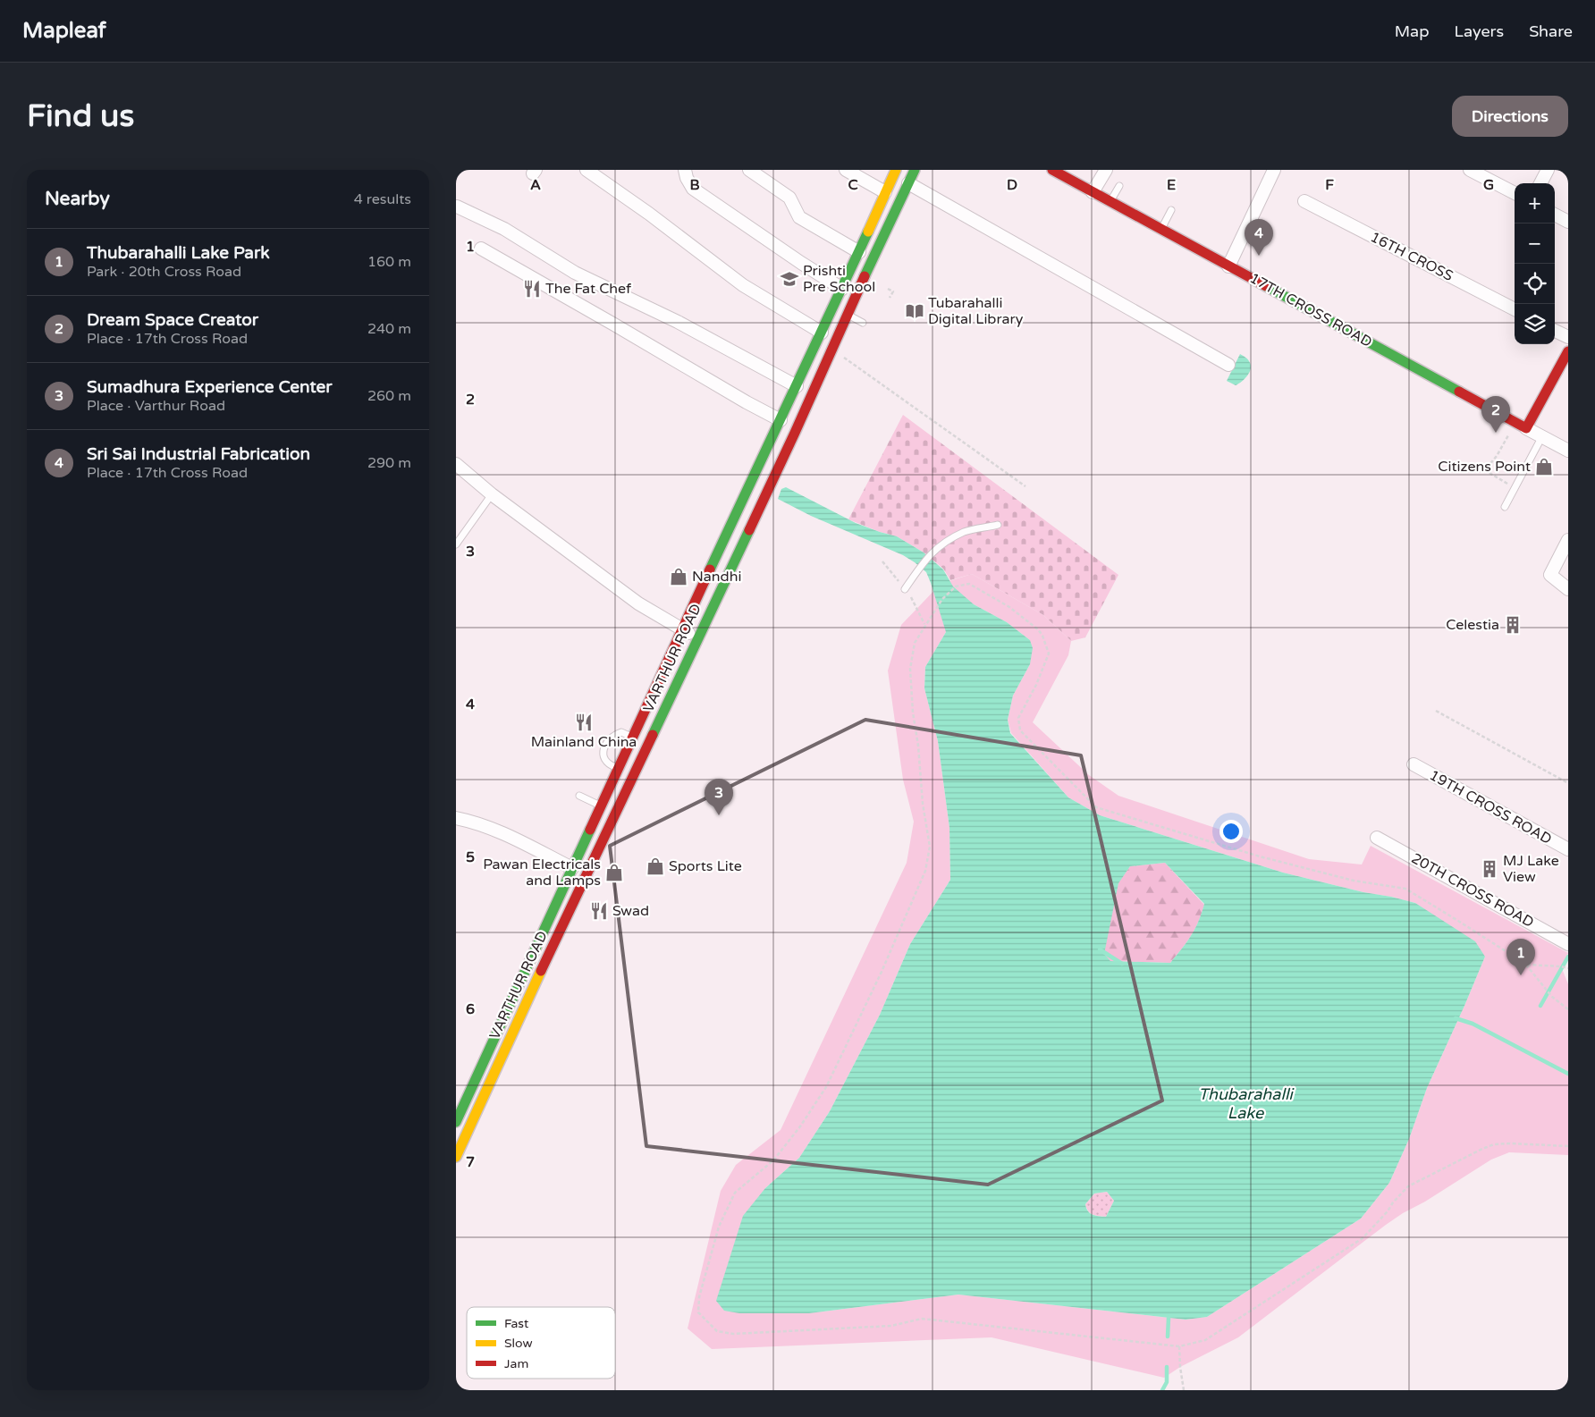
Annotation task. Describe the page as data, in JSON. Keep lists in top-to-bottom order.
{
  "streets": {
    "main road": ["17TH CROSS ROAD", "VARTHUR ROAD"],
    "street": ["16TH CROSS", "19TH CROSS ROAD", "20TH CROSS ROAD"]
  },
  "water": ["Thubarahalli Lake"],
  "places": {
    "school or university": ["Prishti Pre School"],
    "restaurant": ["The Fat Chef", "Mainland China", "Swad"],
    "library": ["Tubarahalli Digital Library"],
    "shop": [
      "Citizens Point",
      "Nandhi",
      "Sports Lite",
      "Pawan Electricals and Lamps"
    ],
    "building": ["Celestia", "MJ Lake View"]
  },
  "legend": ["Fast", "Slow", "Jam"],
  "page": {
    "header": "Mapleaf",
    "nav": ["Map", "Layers", "Share"],
    "buttons": "Directions",
    "title": "Find us",
    "heading": ["Nearby", "4 results"],
    "map_buttons": ["+", "−"],
    "pins": [
      "4",
      "2",
      "3",
      "1"
    ],
    "list": [
      {
        "mark": "1",
        "name": "Thubarahalli Lake Park",
        "note": "Park · 20th Cross Road",
        "value": "160 m"
      },
      {
        "mark": "2",
        "name": "Dream Space Creator",
        "note": "Place · 17th Cross Road",
        "value": "240 m"
      },
      {
        "mark": "3",
        "name": "Sumadhura Experience Center",
        "note": "Place · Varthur Road",
        "value": "260 m"
      },
      {
        "mark": "4",
        "name": "Sri Sai Industrial Fabrication",
        "note": "Place · 17th Cross Road",
        "value": "290 m"
      }
    ]
  },
  "grid": {
    "columns": [
      "A",
      "B",
      "C",
      "D",
      "E",
      "F",
      "G"
    ],
    "rows": [
      "1",
      "2",
      "3",
      "4",
      "5",
      "6",
      "7"
    ]
  }
}
